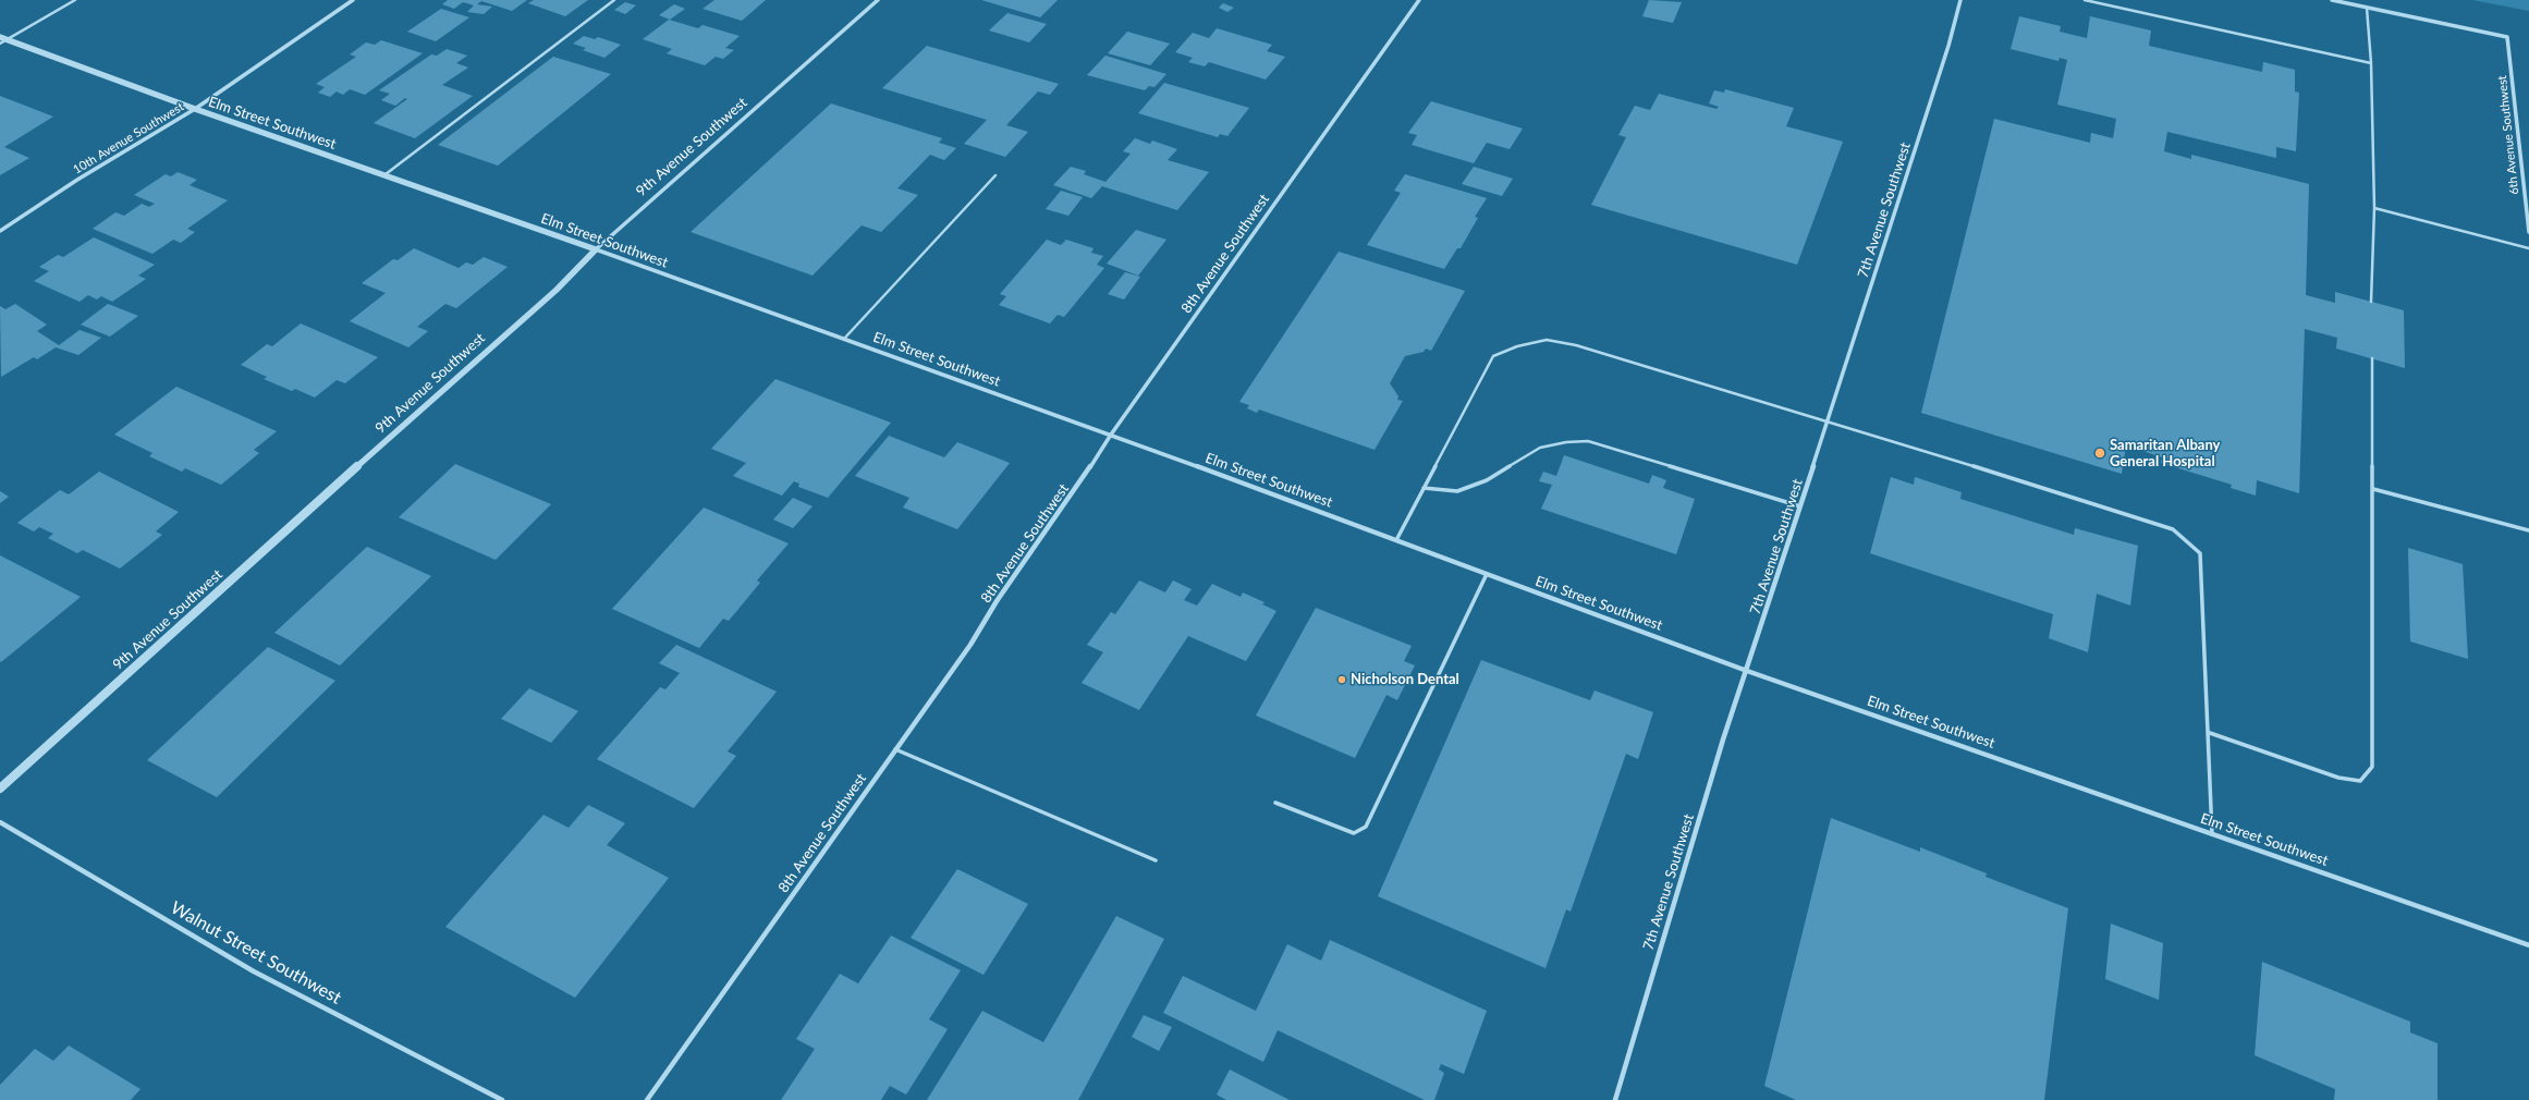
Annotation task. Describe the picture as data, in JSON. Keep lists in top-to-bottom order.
{
  "streets": {
    "street": [
      "Elm Street Southwest",
      "6th Avenue Southwest",
      "10th Avenue Southwest",
      "9th Avenue Southwest",
      "7th Avenue Southwest",
      "8th Avenue Southwest",
      "Walnut Street Southwest"
    ]
  },
  "crossings": [
    ["Elm Street Southwest", "10th Avenue Southwest"],
    ["Elm Street Southwest", "9th Avenue Southwest"],
    ["Elm Street Southwest", "7th Avenue Southwest"],
    ["Elm Street Southwest", "8th Avenue Southwest"]
  ],
  "places": ["Samaritan Albany General Hospital", "Nicholson Dental"]
}
